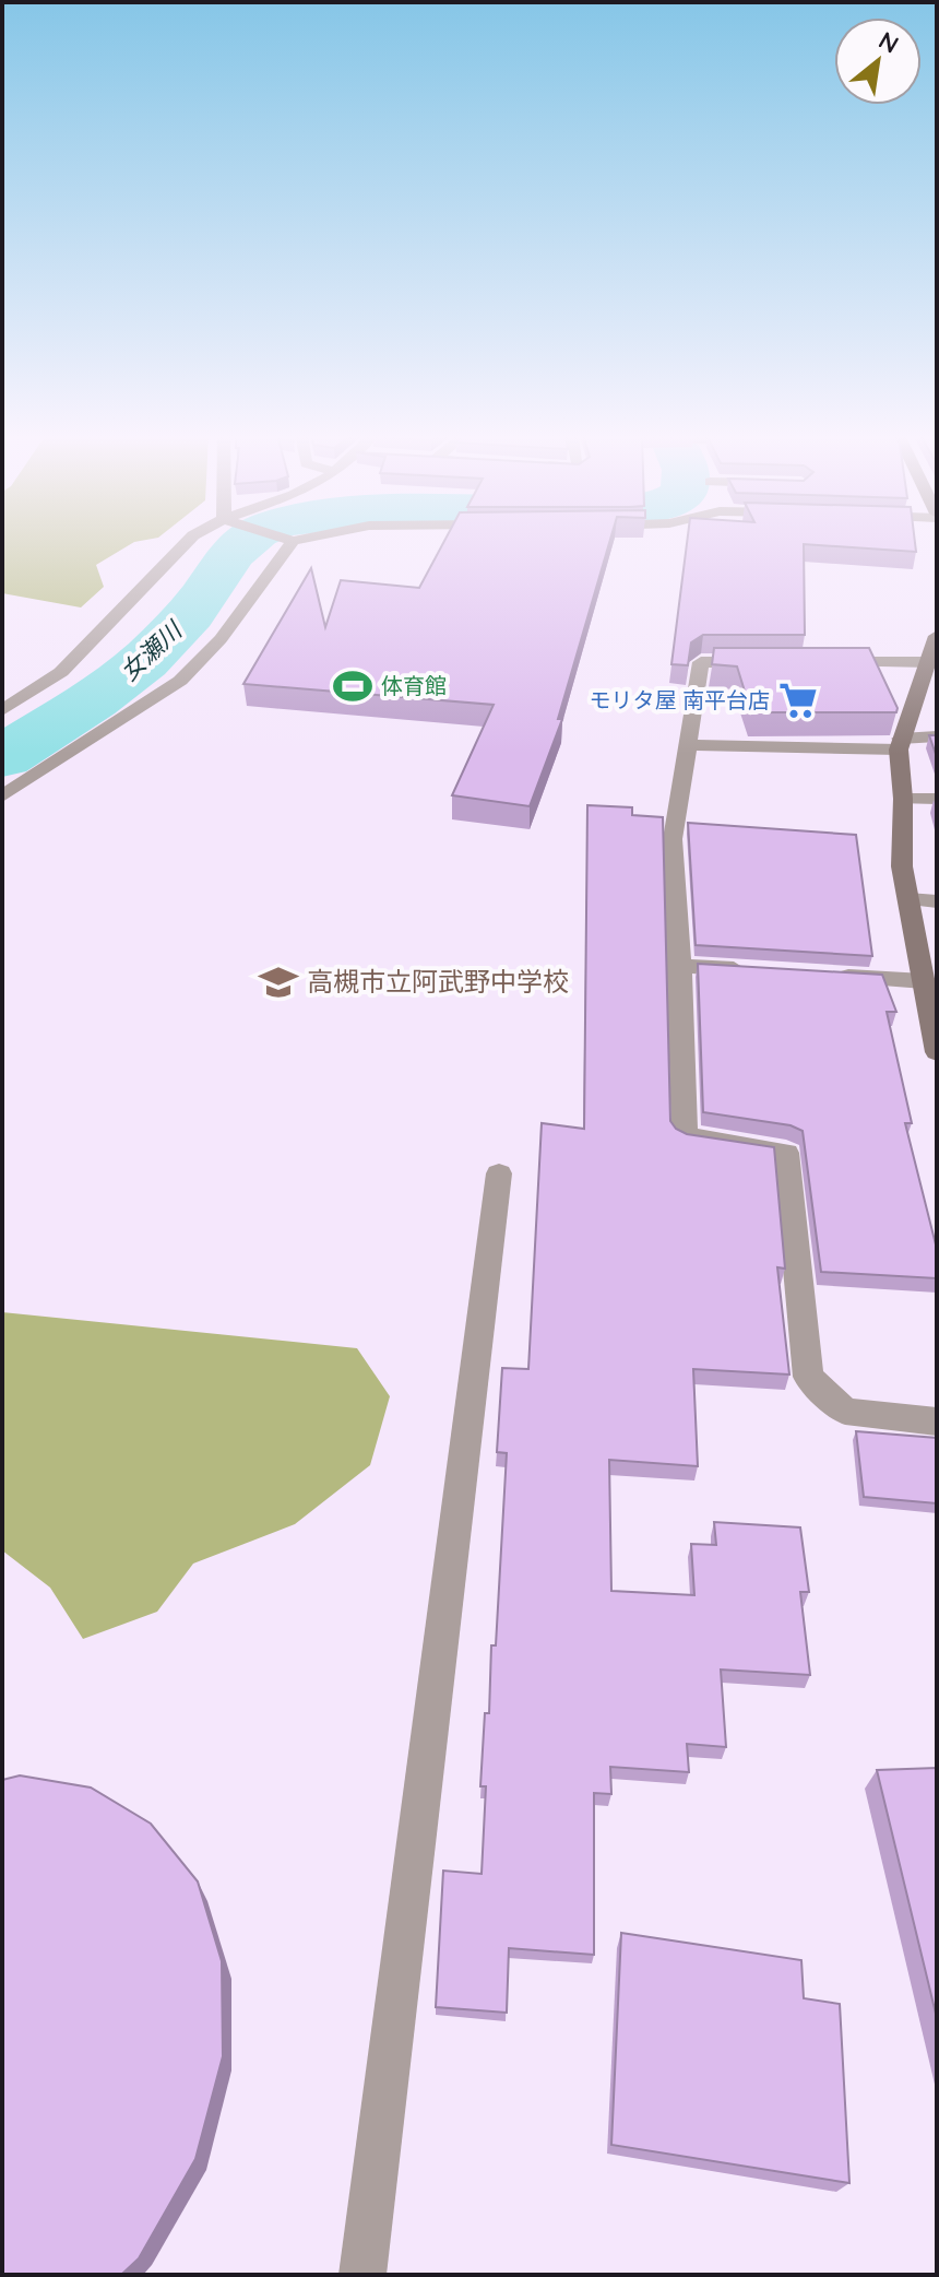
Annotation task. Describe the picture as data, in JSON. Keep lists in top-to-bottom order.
{
  "water": ["女瀬川"],
  "places": {
    "sports": ["体育館"],
    "supermarket": ["モリタ屋 南平台店"],
    "school or university": ["高槻市立阿武野中学校"]
  },
  "north": "top right"
}
